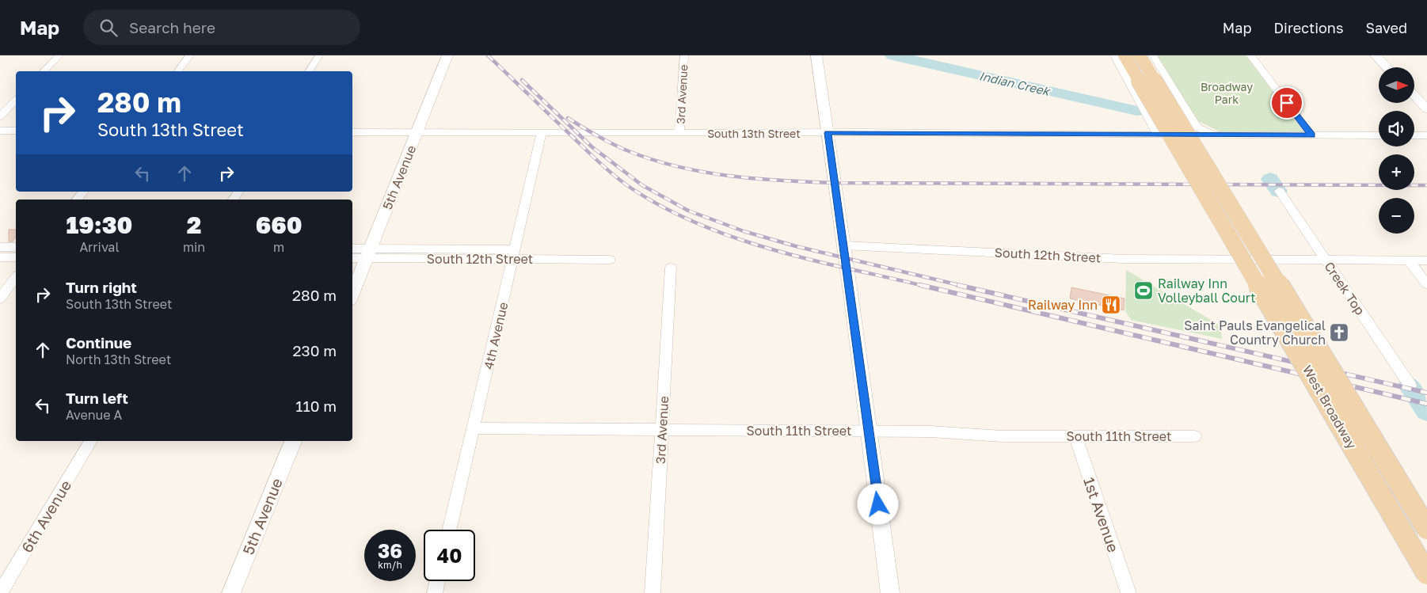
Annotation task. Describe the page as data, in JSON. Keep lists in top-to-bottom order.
{
  "streets": {
    "main road": ["West Broadway"],
    "street": [
      "3rd Avenue",
      "South 13th Street",
      "5th Avenue",
      "South 12th Street",
      "Creek Top",
      "4th Avenue",
      "South 11th Street",
      "1st Avenue",
      "6th Avenue"
    ]
  },
  "crossings": [
    ["3rd Avenue", "South 13th Street"],
    ["3rd Avenue", "South 11th Street"],
    ["South 13th Street", "5th Avenue"],
    ["South 13th Street", "4th Avenue"],
    ["5th Avenue", "South 12th Street"],
    ["South 12th Street", "Creek Top"],
    ["South 12th Street", "4th Avenue"],
    ["4th Avenue", "South 11th Street"],
    ["South 11th Street", "1st Avenue"]
  ],
  "water": ["Indian Creek"],
  "parks": ["Broadway Park"],
  "places": {
    "sports": ["Railway Inn Volleyball Court"],
    "restaurant": ["Railway Inn"],
    "church": ["Saint Pauls Evangelical Country Church"]
  },
  "north": "right",
  "page": {
    "header": "Map",
    "search": "Search here",
    "nav": ["Map", "Directions", "Saved"],
    "map_buttons": ["+", "−"],
    "turn": ["280 m", "South 13th Street"],
    "eta": [
      "19:30",
      "Arrival",
      "2",
      "min",
      "660",
      "m"
    ],
    "list": [
      {
        "name": "Turn right",
        "note": "South 13th Street",
        "value": "280 m"
      },
      {
        "name": "Continue",
        "note": "North 13th Street",
        "value": "230 m"
      },
      {
        "name": "Turn left",
        "note": "Avenue A",
        "value": "110 m"
      }
    ],
    "speed": "36 km/h",
    "limit": "40"
  }
}
